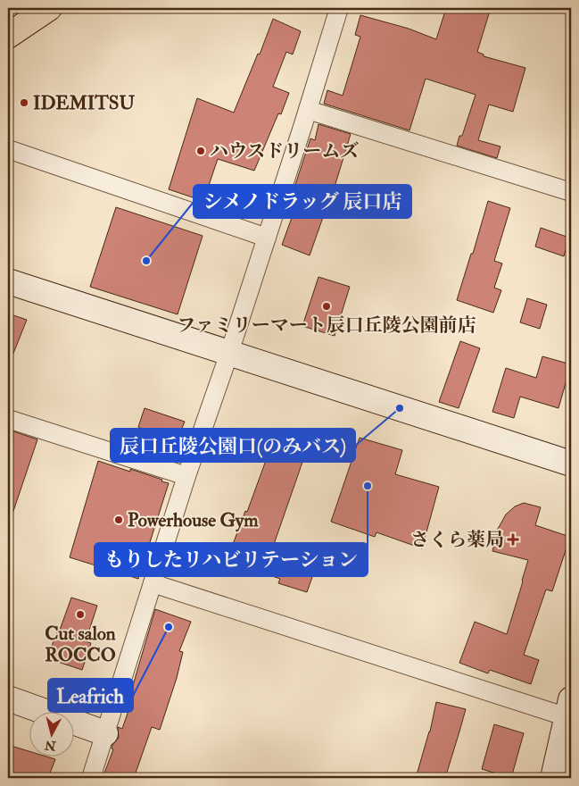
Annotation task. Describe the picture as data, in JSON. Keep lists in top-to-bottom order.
{
  "places": {
    "other": [
      "IDEMITSU",
      "ハウスドリームズ",
      "シメノドラッグ 辰口店",
      "ファミリーマート辰口丘陵公園前店",
      "辰口丘陵公園口(のみバス)",
      "もりしたリハビリテーション",
      "Powerhouse Gym",
      "Cut salon ROCCO",
      "Leafrich"
    ],
    "health": ["さくら薬局"]
  },
  "north": "bottom"
}
